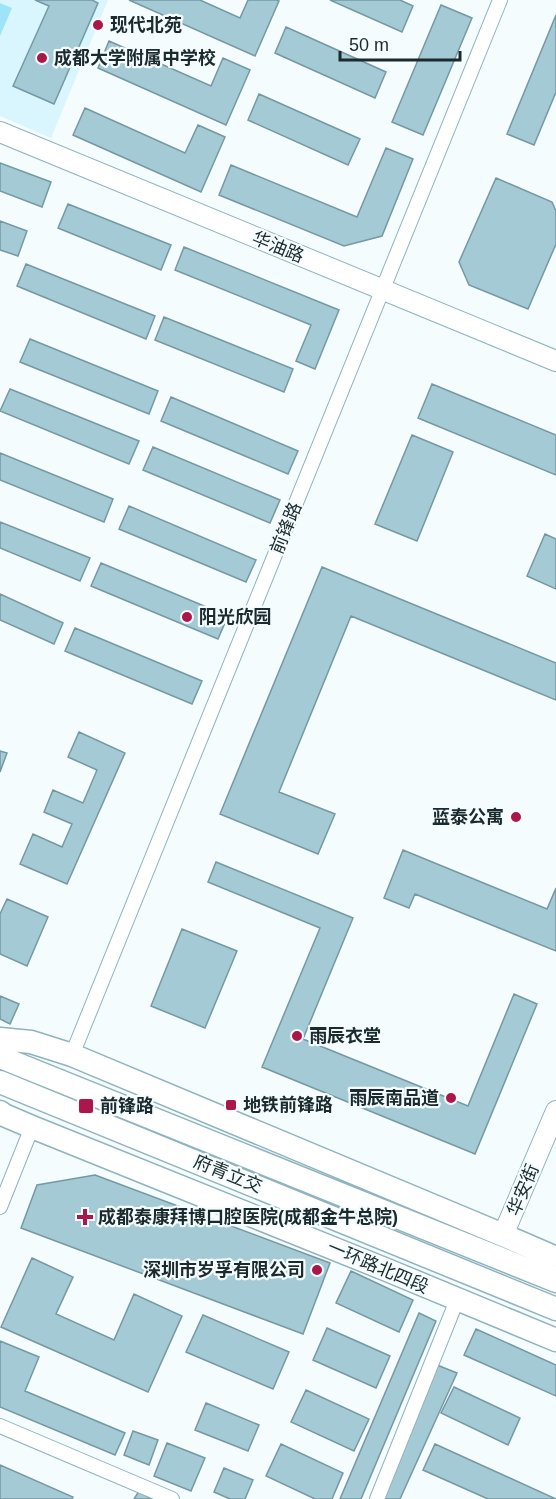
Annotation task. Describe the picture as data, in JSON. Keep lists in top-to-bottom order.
{
  "streets": {
    "main road": ["府青立交", "一环路北四段"],
    "street": ["华油路", "前锋路", "华安街"]
  },
  "crossings": [
    ["华油路", "前锋路"]
  ],
  "places": {
    "other": [
      "现代北苑",
      "成都大学附属中学校",
      "阳光欣园",
      "蓝泰公寓",
      "雨辰衣堂",
      "雨辰南品道",
      "深圳市岁孚有限公司"
    ],
    "transit": ["地铁前锋路", "前锋路"],
    "health": ["成都泰康拜博口腔医院(成都金牛总院)"]
  },
  "scale_bar": "50 m"
}
